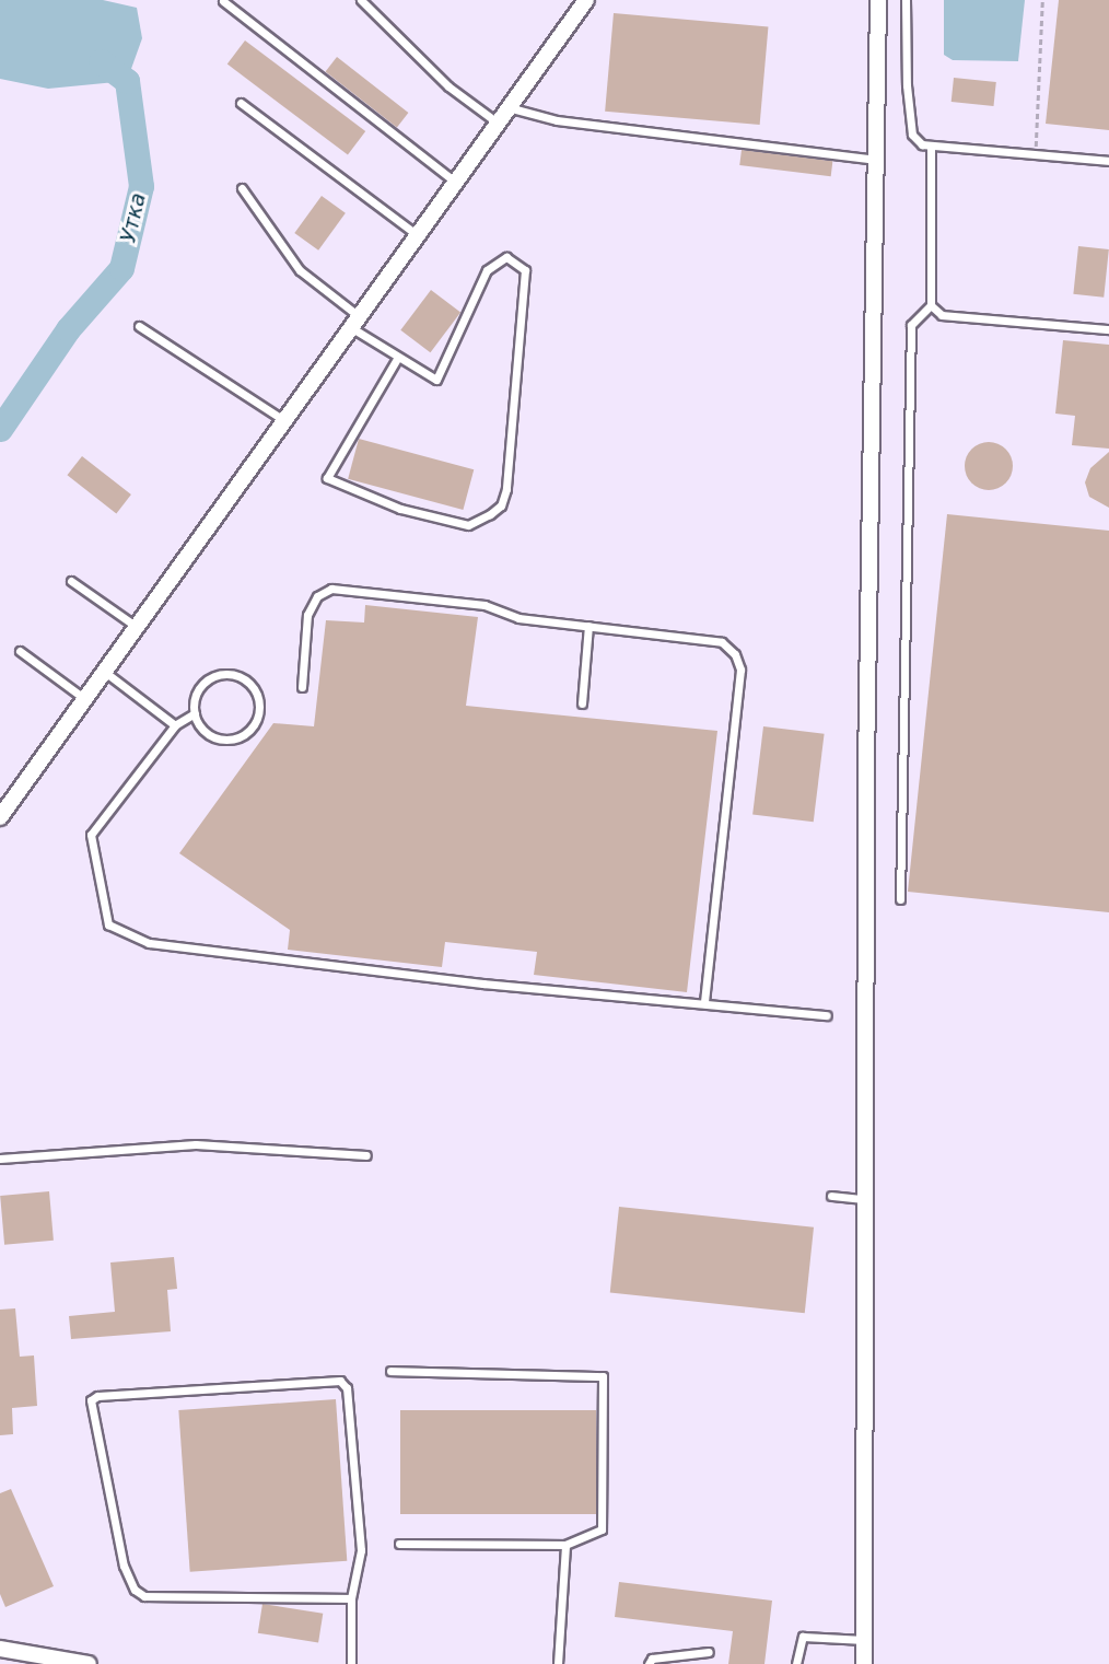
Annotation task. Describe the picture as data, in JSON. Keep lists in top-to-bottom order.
{
  "water": ["Утка"]
}
